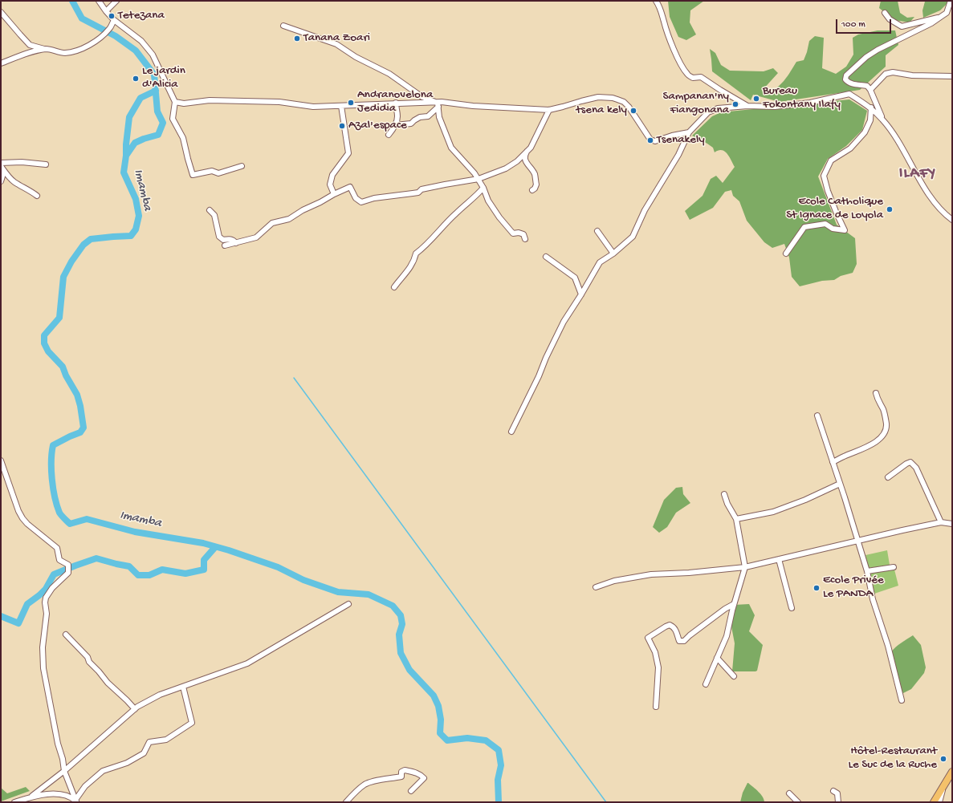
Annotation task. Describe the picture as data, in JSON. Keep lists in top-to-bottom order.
{
  "districts": ["ILAFY"],
  "water": ["Imamba"],
  "places": [
    "Tetezana",
    "Tanana Zoari",
    "Le jardin d'Alicia",
    "Bureau Fokontany Ilafy",
    "Andranovelona Jedidia",
    "Sampanan'ny Fiangonana",
    "tsena kely",
    "Azal'espace",
    "Tsenakely",
    "Ecole Catholique St Ignace de Loyola",
    "Ecole Privée Le PANDA",
    "Hôtel-Restaurant Le Suc de la Ruche"
  ],
  "scale_bar": "100 m"
}
